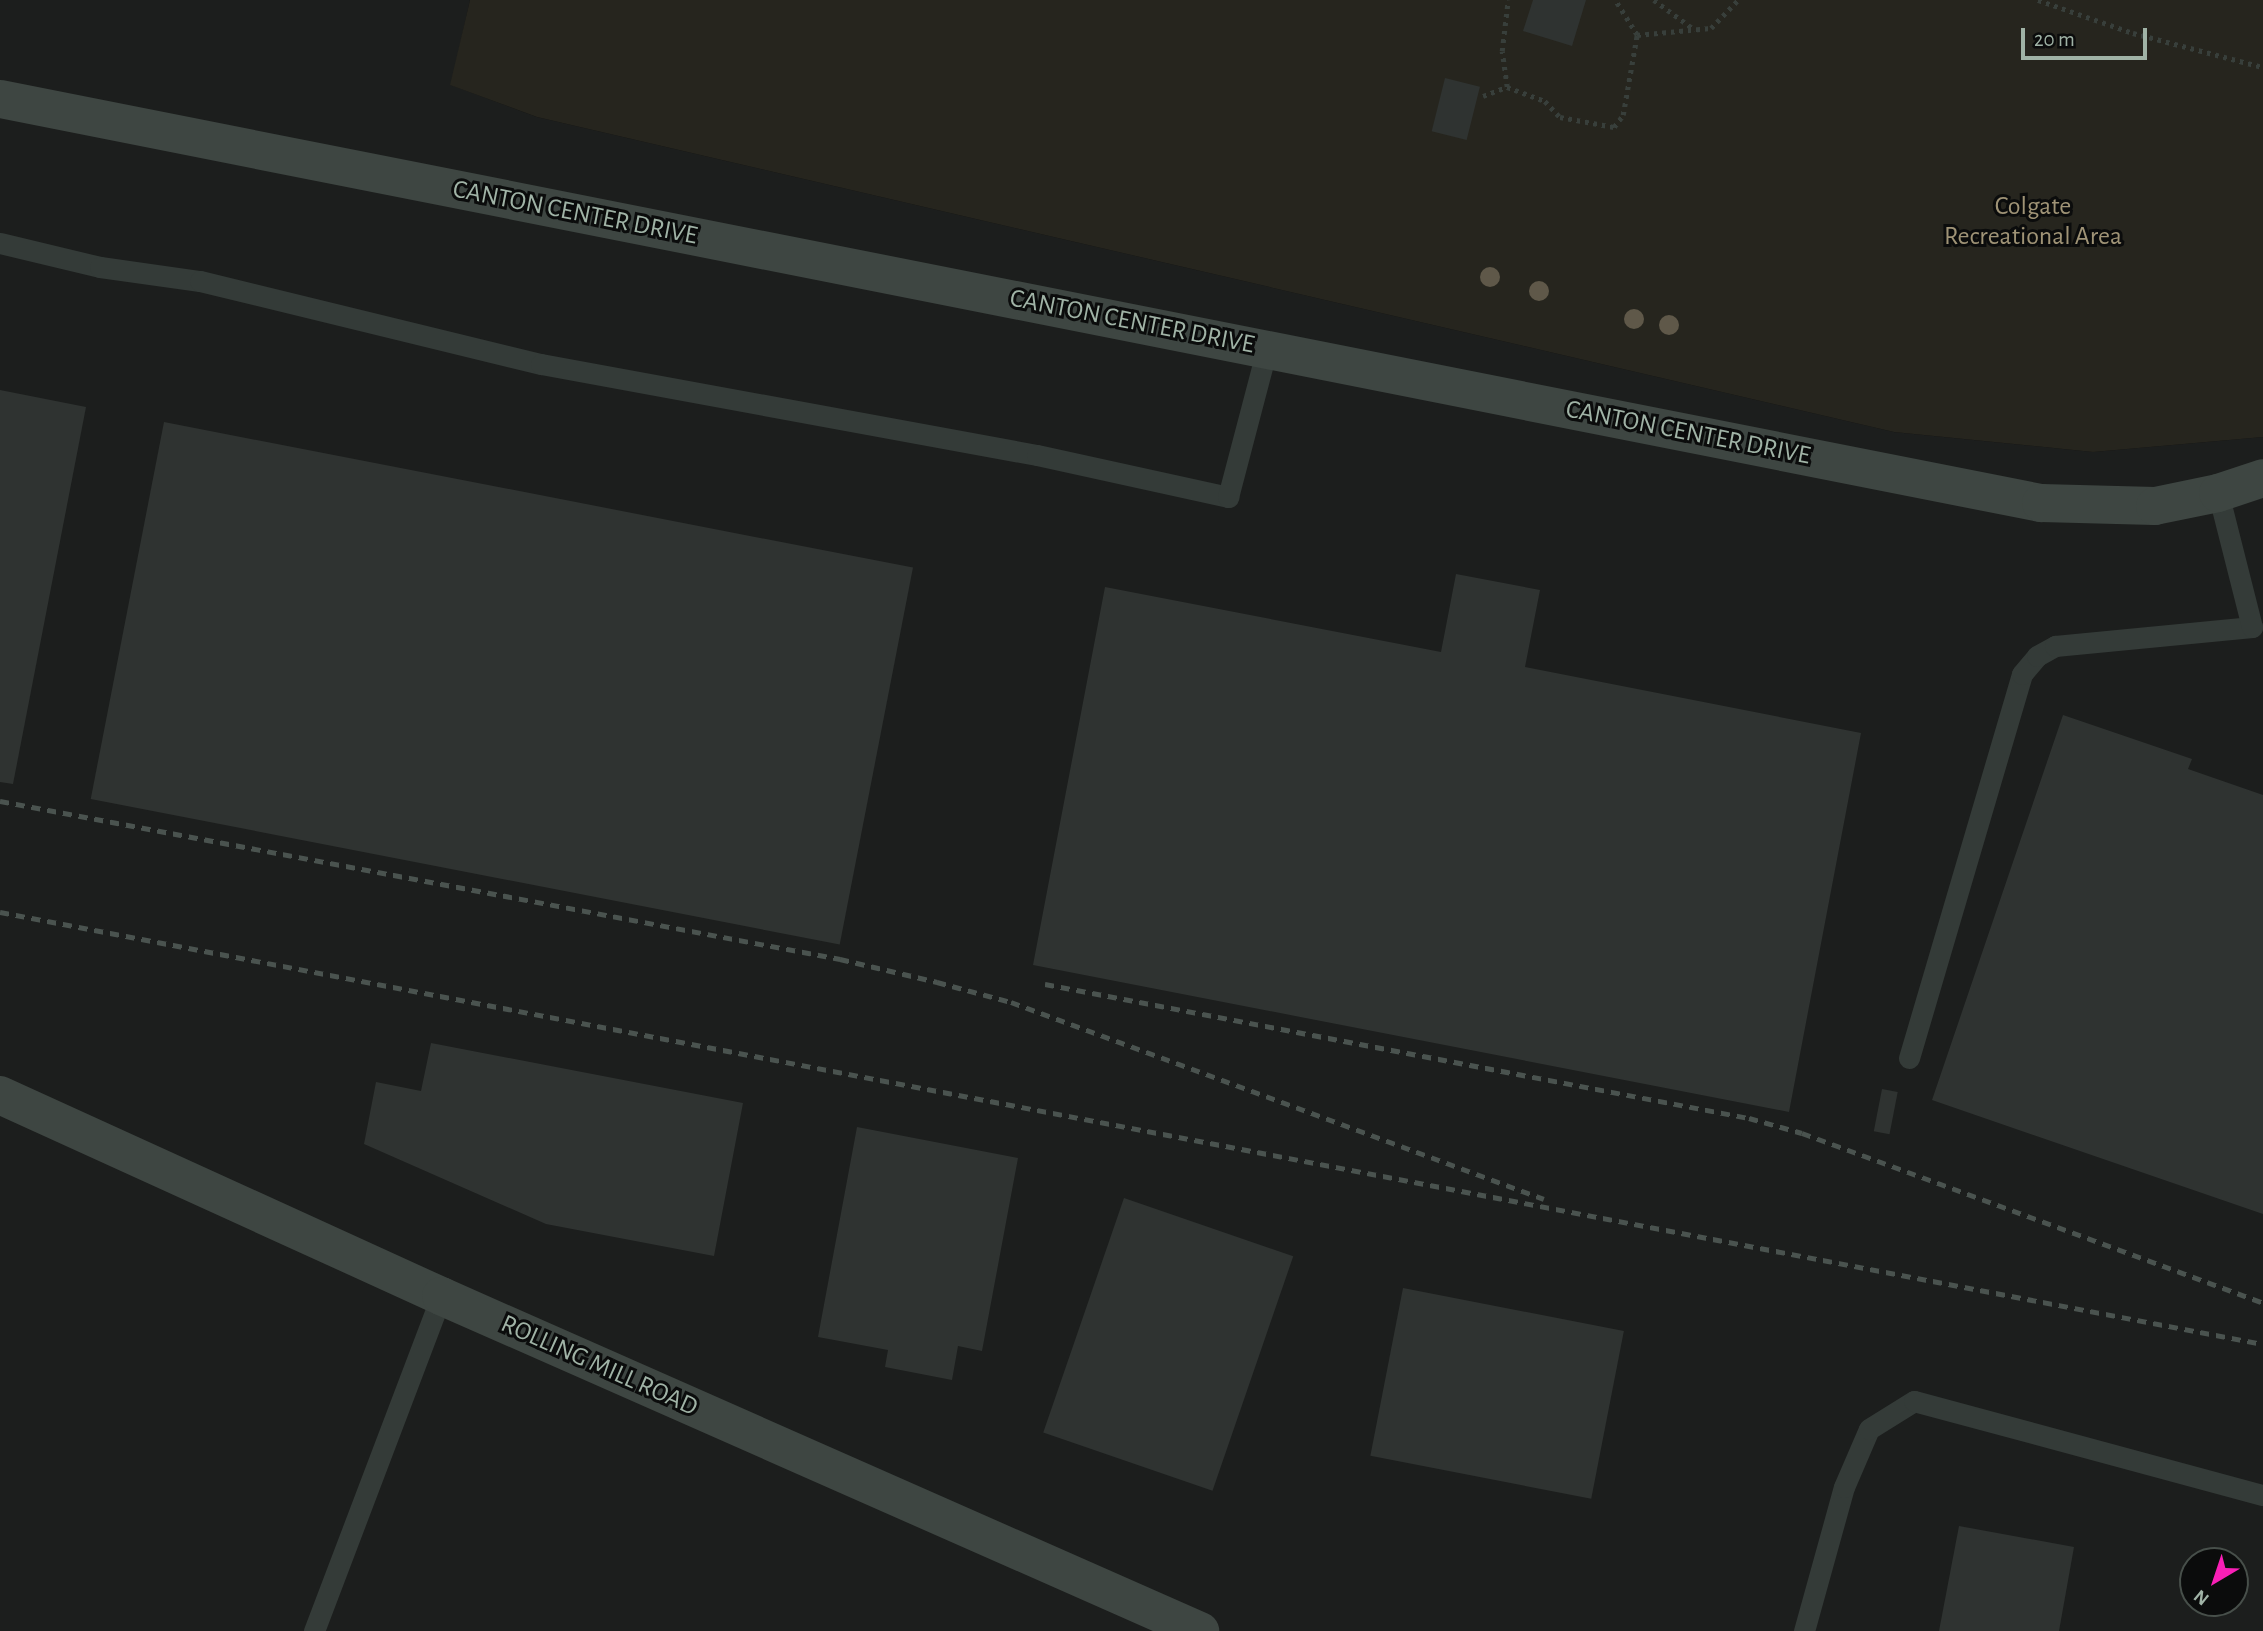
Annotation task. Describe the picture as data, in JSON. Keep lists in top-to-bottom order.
{
  "streets": {
    "street": ["CANTON CENTER DRIVE", "ROLLING MILL ROAD"]
  },
  "parks": ["Colgate Recreational Area"],
  "scale_bar": "20 m",
  "north": "bottom left"
}
